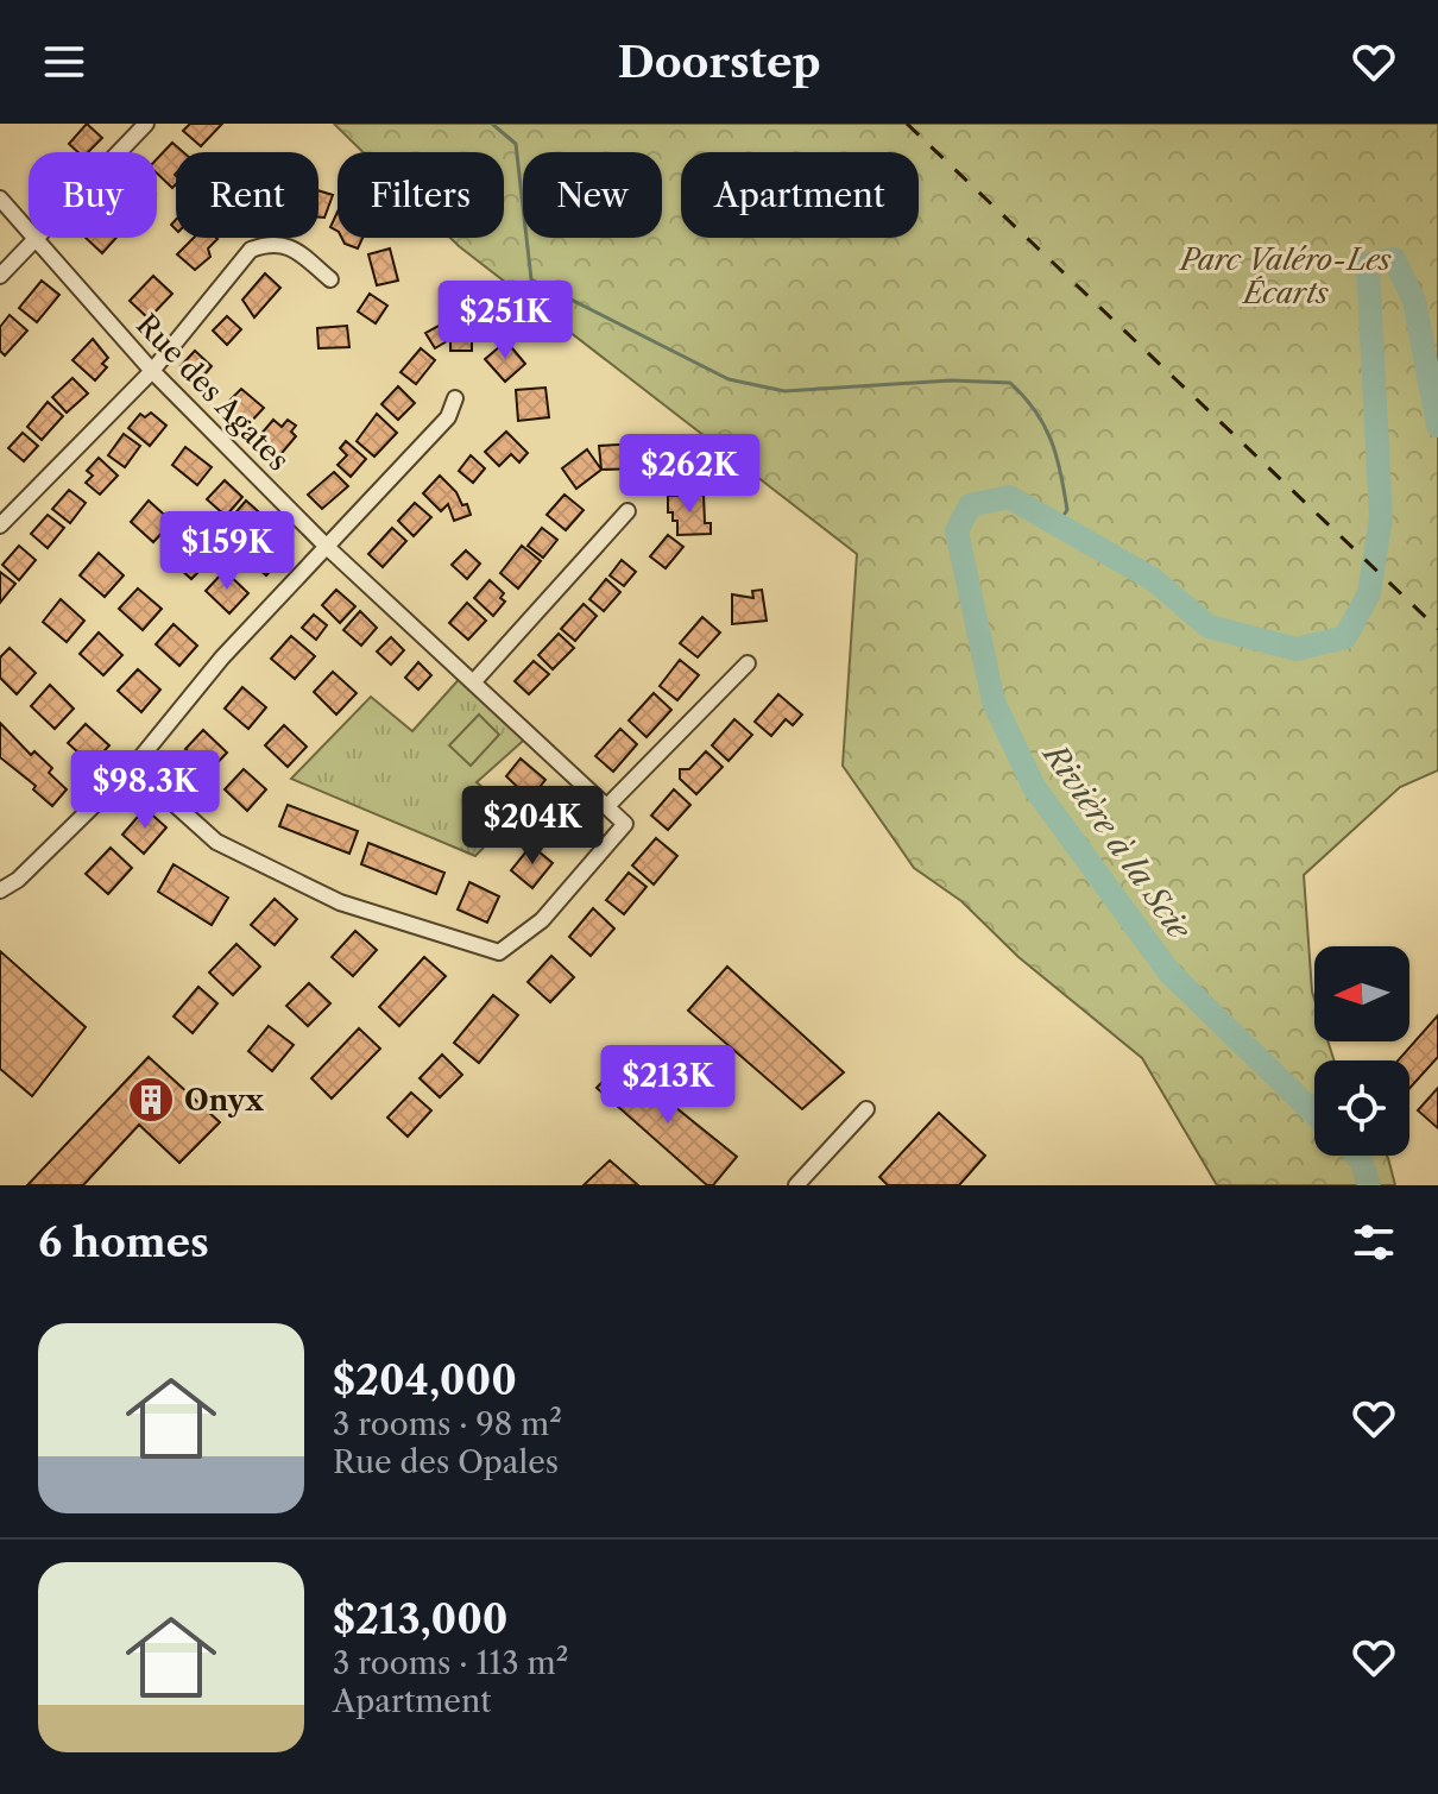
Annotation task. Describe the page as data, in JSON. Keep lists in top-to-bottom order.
{
  "streets": {
    "street": ["Rue des Agates"]
  },
  "water": ["Rivière à la Scie"],
  "parks": ["Parc Valéro-Les Écarts"],
  "places": {
    "building": ["Onyx"]
  },
  "north": "left",
  "page": {
    "header": "Doorstep",
    "chip": [
      "Buy",
      "Rent",
      "Filters",
      "New",
      "Apartment"
    ],
    "price": [
      "$251K",
      "$262K",
      "$159K",
      "$98.3K",
      "$204K",
      "$213K"
    ],
    "heading": "6 homes",
    "list": [
      {
        "name": "$204,000",
        "note": "3 rooms · 98 m² · Rue des Opales"
      },
      {
        "name": "$213,000",
        "note": "3 rooms · 113 m² · Apartment"
      }
    ]
  }
}
